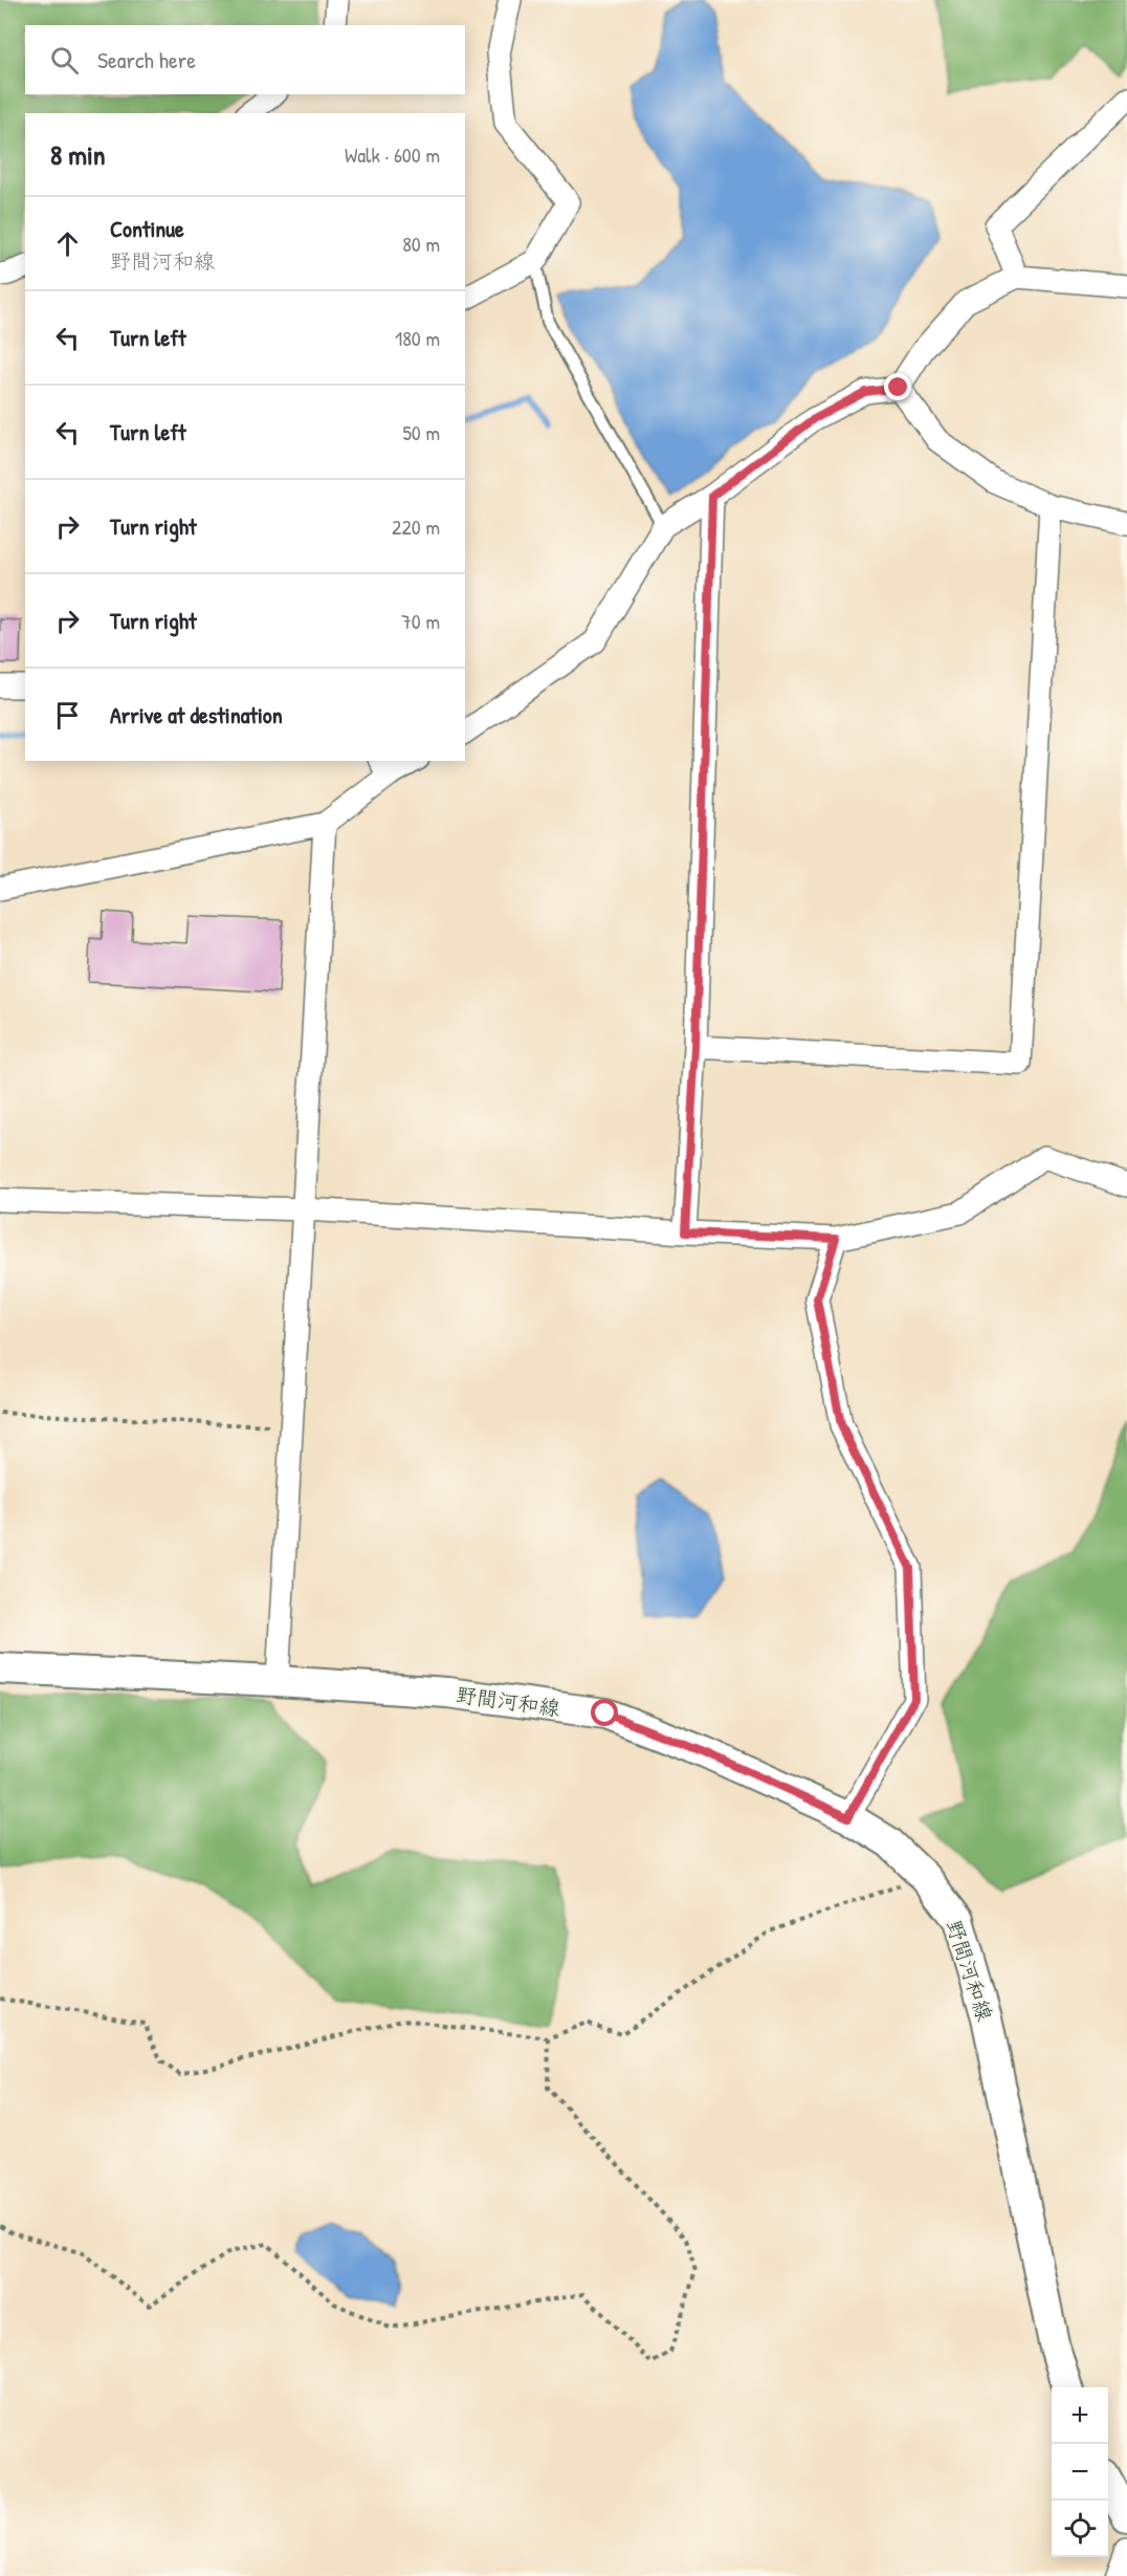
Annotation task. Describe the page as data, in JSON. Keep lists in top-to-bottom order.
{
  "streets": {
    "main road": ["野間河和線"]
  },
  "page": {
    "search": "Search here",
    "heading": ["8 min", "Walk · 600 m"],
    "list": [
      ["Continue", "野間河和線", "80 m"],
      ["Turn left", "180 m"],
      ["Turn left", "50 m"],
      ["Turn right", "220 m"],
      ["Turn right", "70 m"],
      "Arrive at destination"
    ],
    "map_buttons": ["+", "−"]
  }
}
